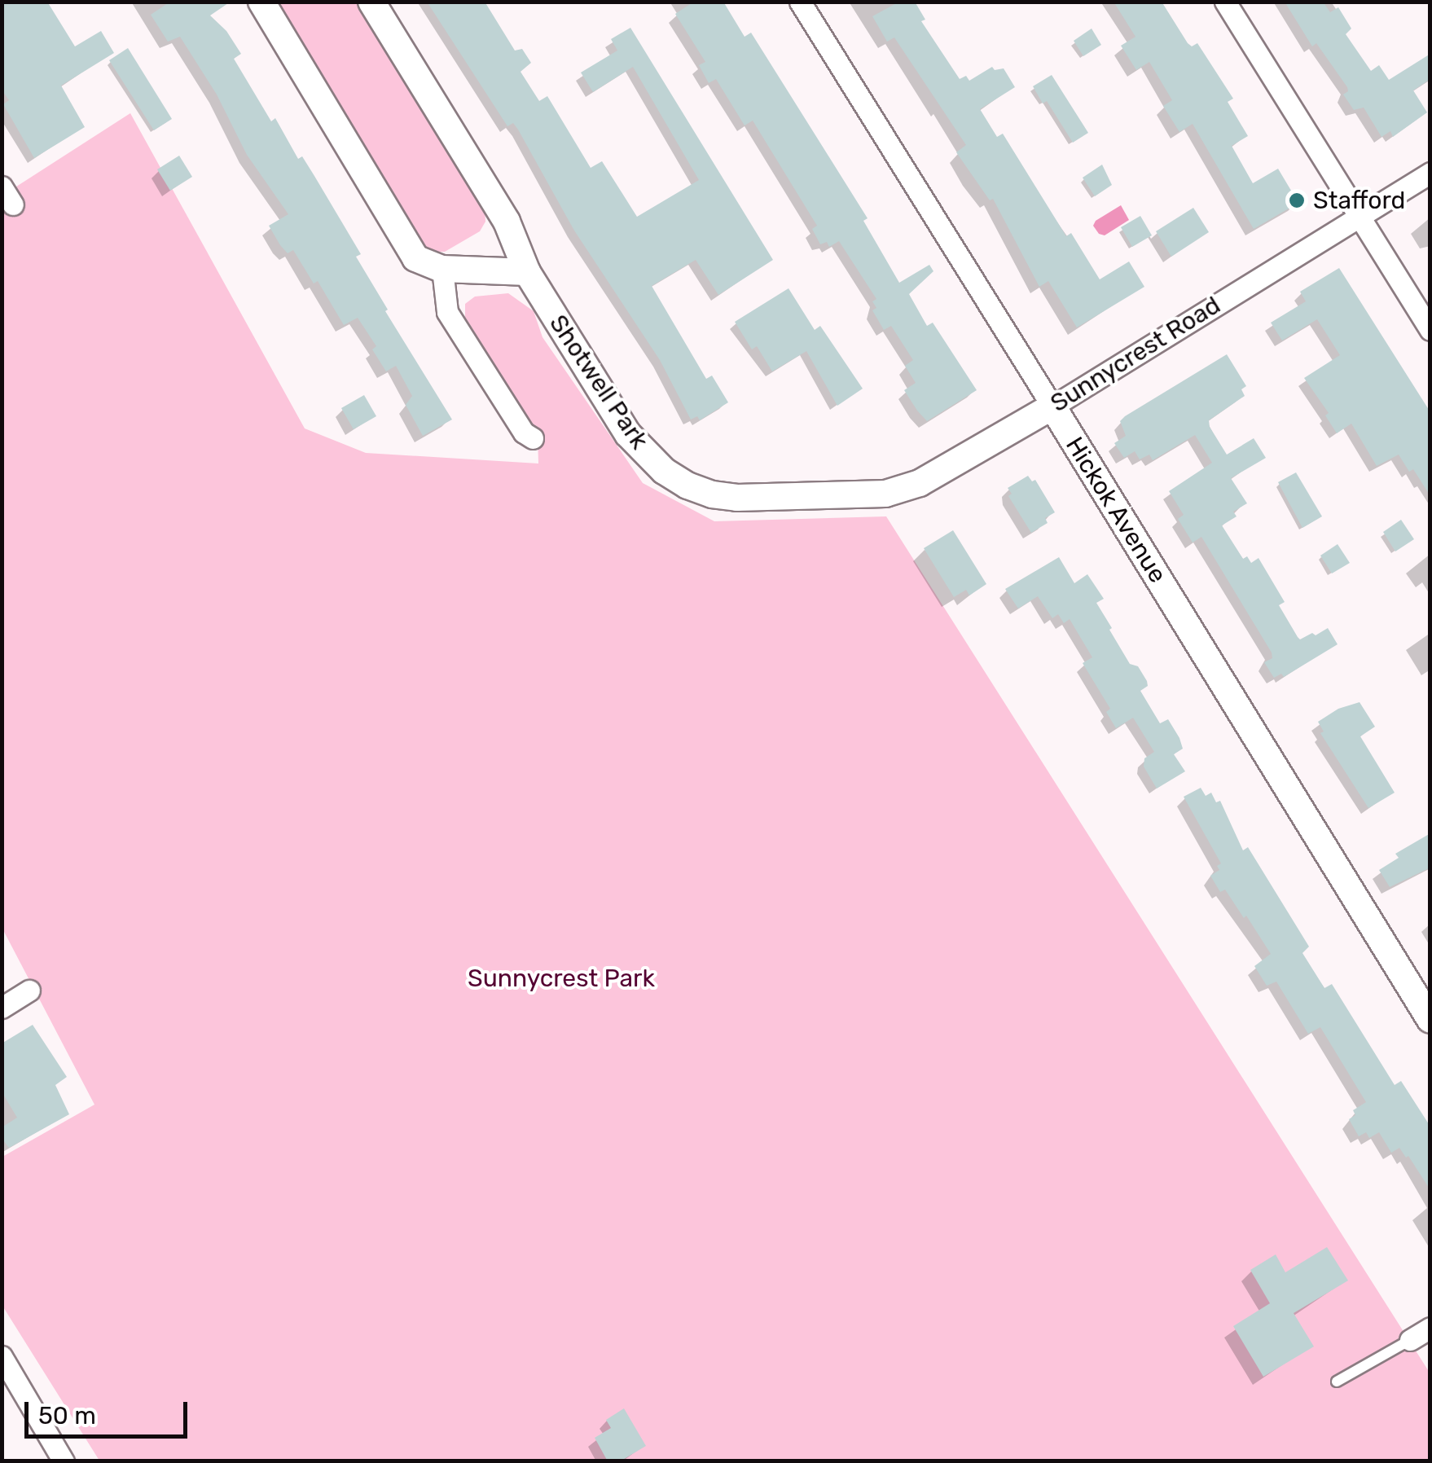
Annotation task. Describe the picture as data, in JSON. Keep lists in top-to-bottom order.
{
  "streets": {
    "street": ["Sunnycrest Road", "Shotwell Park", "Hickok Avenue"]
  },
  "crossings": [
    ["Sunnycrest Road", "Shotwell Park"],
    ["Sunnycrest Road", "Hickok Avenue"]
  ],
  "parks": ["Sunnycrest Park"],
  "places": ["Stafford"],
  "scale_bar": "50 m"
}
